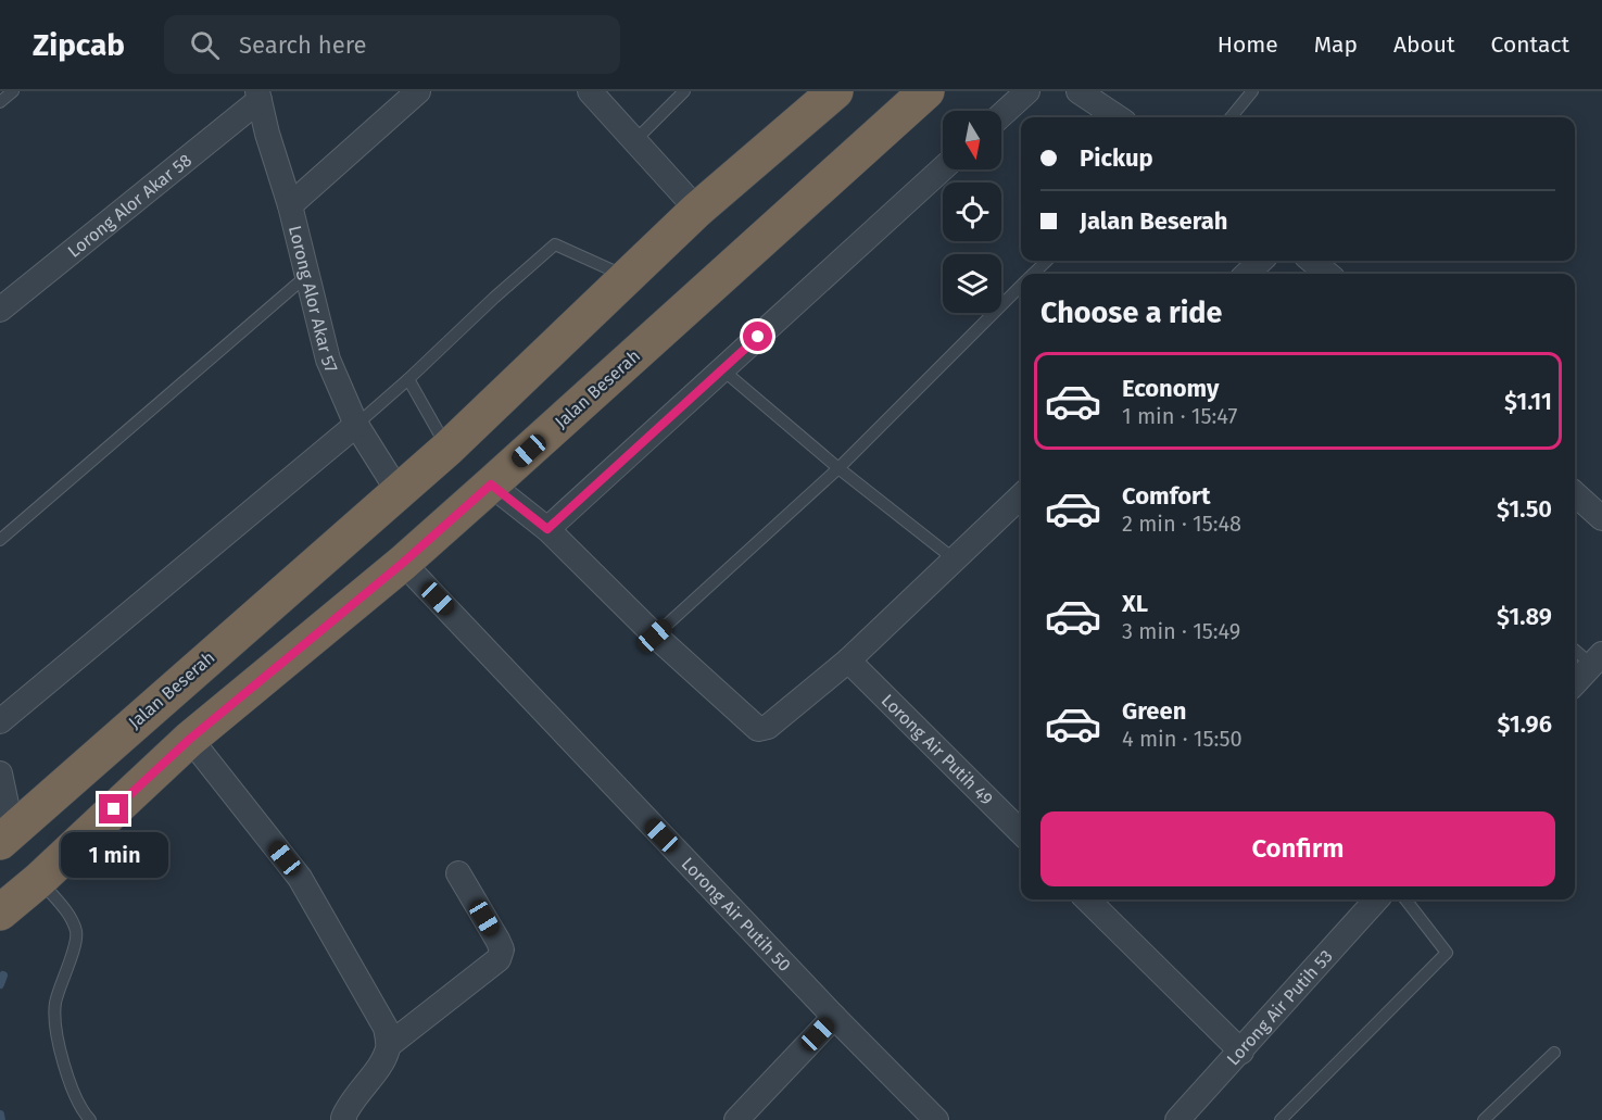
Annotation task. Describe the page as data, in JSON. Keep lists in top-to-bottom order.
{
  "streets": {
    "highway": ["Jalan Beserah"],
    "street": [
      "Lorong Alor Akar 58",
      "Lorong Alor Akar 57",
      "Lorong Air Putih 49",
      "Lorong Air Putih 50",
      "Lorong Air Putih 53"
    ]
  },
  "crossings": [
    ["Lorong Alor Akar 58", "Lorong Alor Akar 57"],
    ["Lorong Alor Akar 57", "Jalan Beserah"],
    ["Jalan Beserah", "Lorong Air Putih 50"]
  ],
  "north": "bottom",
  "page": {
    "header": "Zipcab",
    "search": "Search here",
    "nav": [
      "Home",
      "Map",
      "About",
      "Contact"
    ],
    "banner": ["Pickup", "Jalan Beserah"],
    "heading": "Choose a ride",
    "list": [
      {
        "name": "Economy",
        "note": "1 min · 15:47",
        "value": "$1.11"
      },
      {
        "name": "Comfort",
        "note": "2 min · 15:48",
        "value": "$1.50"
      },
      {
        "name": "XL",
        "note": "3 min · 15:49",
        "value": "$1.89"
      },
      {
        "name": "Green",
        "note": "4 min · 15:50",
        "value": "$1.96"
      }
    ],
    "buttons": "Confirm",
    "bubble": "1 min"
  }
}
